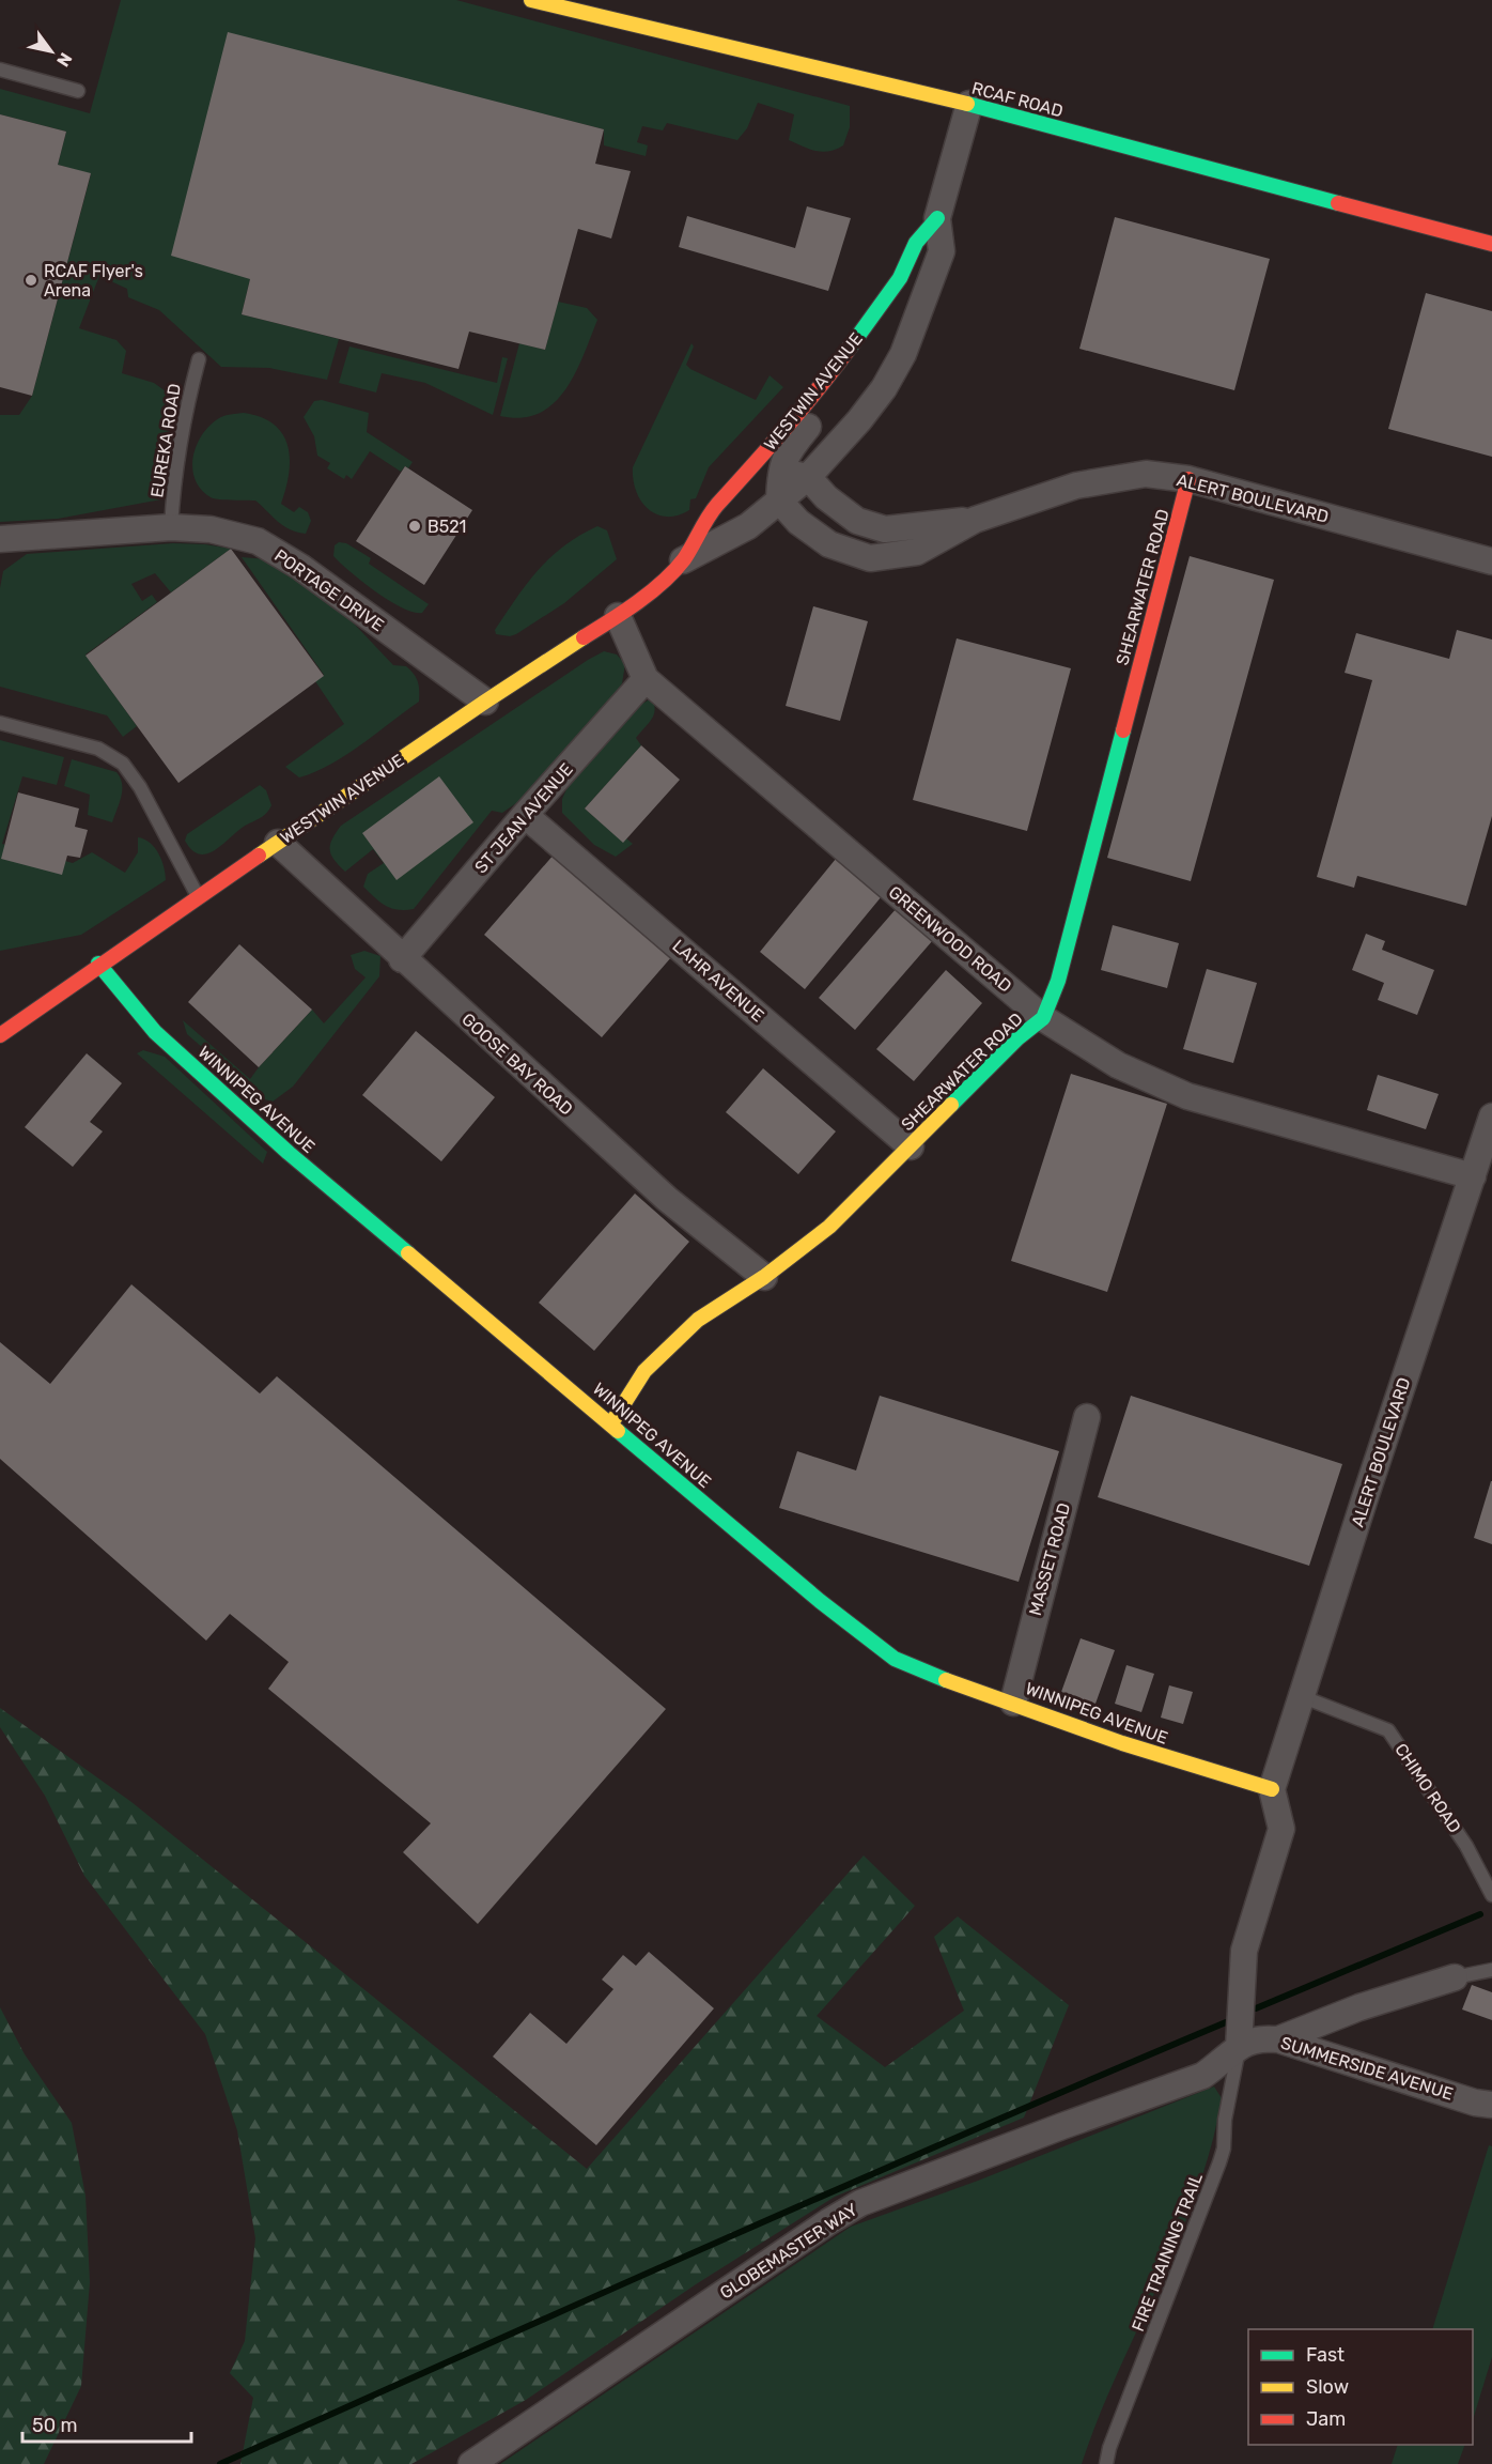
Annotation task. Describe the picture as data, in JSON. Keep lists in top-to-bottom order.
{
  "streets": {
    "street": [
      "RCAF ROAD",
      "WESTWIN AVENUE",
      "ALERT BOULEVARD",
      "SHEARWATER ROAD",
      "PORTAGE DRIVE",
      "ST JEAN AVENUE",
      "GREENWOOD ROAD",
      "LAHR AVENUE",
      "GOOSE BAY ROAD",
      "WINNIPEG AVENUE",
      "MASSET ROAD",
      "SUMMERSIDE AVENUE",
      "GLOBEMASTER WAY"
    ],
    "lane": ["EUREKA ROAD", "CHIMO ROAD", "FIRE TRAINING TRAIL"]
  },
  "crossings": [
    ["RCAF ROAD", "WESTWIN AVENUE"],
    ["WESTWIN AVENUE", "ALERT BOULEVARD"],
    ["WESTWIN AVENUE", "PORTAGE DRIVE"],
    ["WESTWIN AVENUE", "GREENWOOD ROAD"],
    ["WESTWIN AVENUE", "GOOSE BAY ROAD"],
    ["WESTWIN AVENUE", "WINNIPEG AVENUE"],
    ["EUREKA ROAD", "PORTAGE DRIVE"],
    ["ALERT BOULEVARD", "SHEARWATER ROAD"],
    ["ALERT BOULEVARD", "GREENWOOD ROAD"],
    ["ALERT BOULEVARD", "WINNIPEG AVENUE"],
    ["ALERT BOULEVARD", "CHIMO ROAD"],
    ["SHEARWATER ROAD", "GREENWOOD ROAD"],
    ["SHEARWATER ROAD", "LAHR AVENUE"],
    ["SHEARWATER ROAD", "GOOSE BAY ROAD"],
    ["SHEARWATER ROAD", "WINNIPEG AVENUE"],
    ["ST JEAN AVENUE", "GREENWOOD ROAD"],
    ["ST JEAN AVENUE", "LAHR AVENUE"],
    ["ST JEAN AVENUE", "GOOSE BAY ROAD"],
    ["WINNIPEG AVENUE", "MASSET ROAD"],
    ["SUMMERSIDE AVENUE", "GLOBEMASTER WAY"],
    ["SUMMERSIDE AVENUE", "FIRE TRAINING TRAIL"],
    ["GLOBEMASTER WAY", "FIRE TRAINING TRAIL"]
  ],
  "places": ["RCAF Flyer's Arena", "B521"],
  "legend": ["Fast", "Slow", "Jam"],
  "scale_bar": "50 m",
  "north": "bottom right"
}
